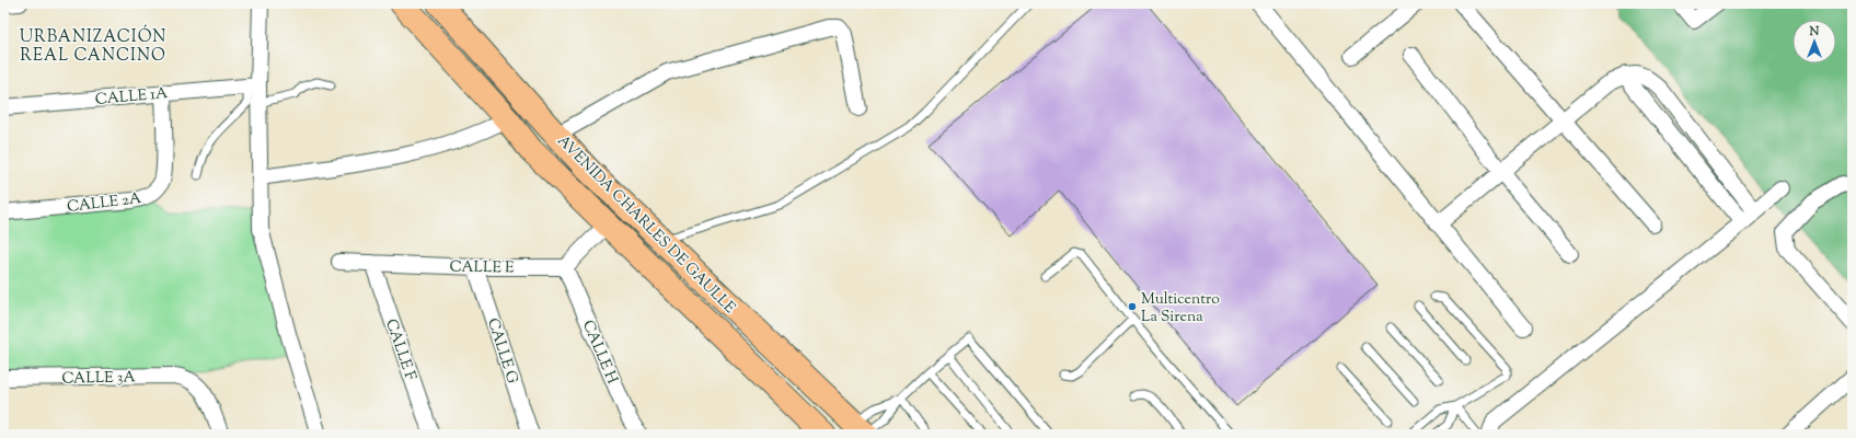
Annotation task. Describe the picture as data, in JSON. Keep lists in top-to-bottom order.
{
  "streets": {
    "main road": ["AVENIDA CHARLES DE GAULLE"],
    "street": [
      "CALLE 1A",
      "CALLE 2A",
      "CALLE E",
      "CALLE F",
      "CALLE G",
      "CALLE H",
      "CALLE 3A"
    ]
  },
  "crossings": [
    ["CALLE 1A", "CALLE 2A"],
    ["CALLE E", "CALLE F"],
    ["CALLE E", "CALLE G"],
    ["CALLE E", "CALLE H"]
  ],
  "districts": ["URBANIZACIÓN REAL CANCINO"],
  "places": ["Multicentro La Sirena"],
  "north": "top"
}
